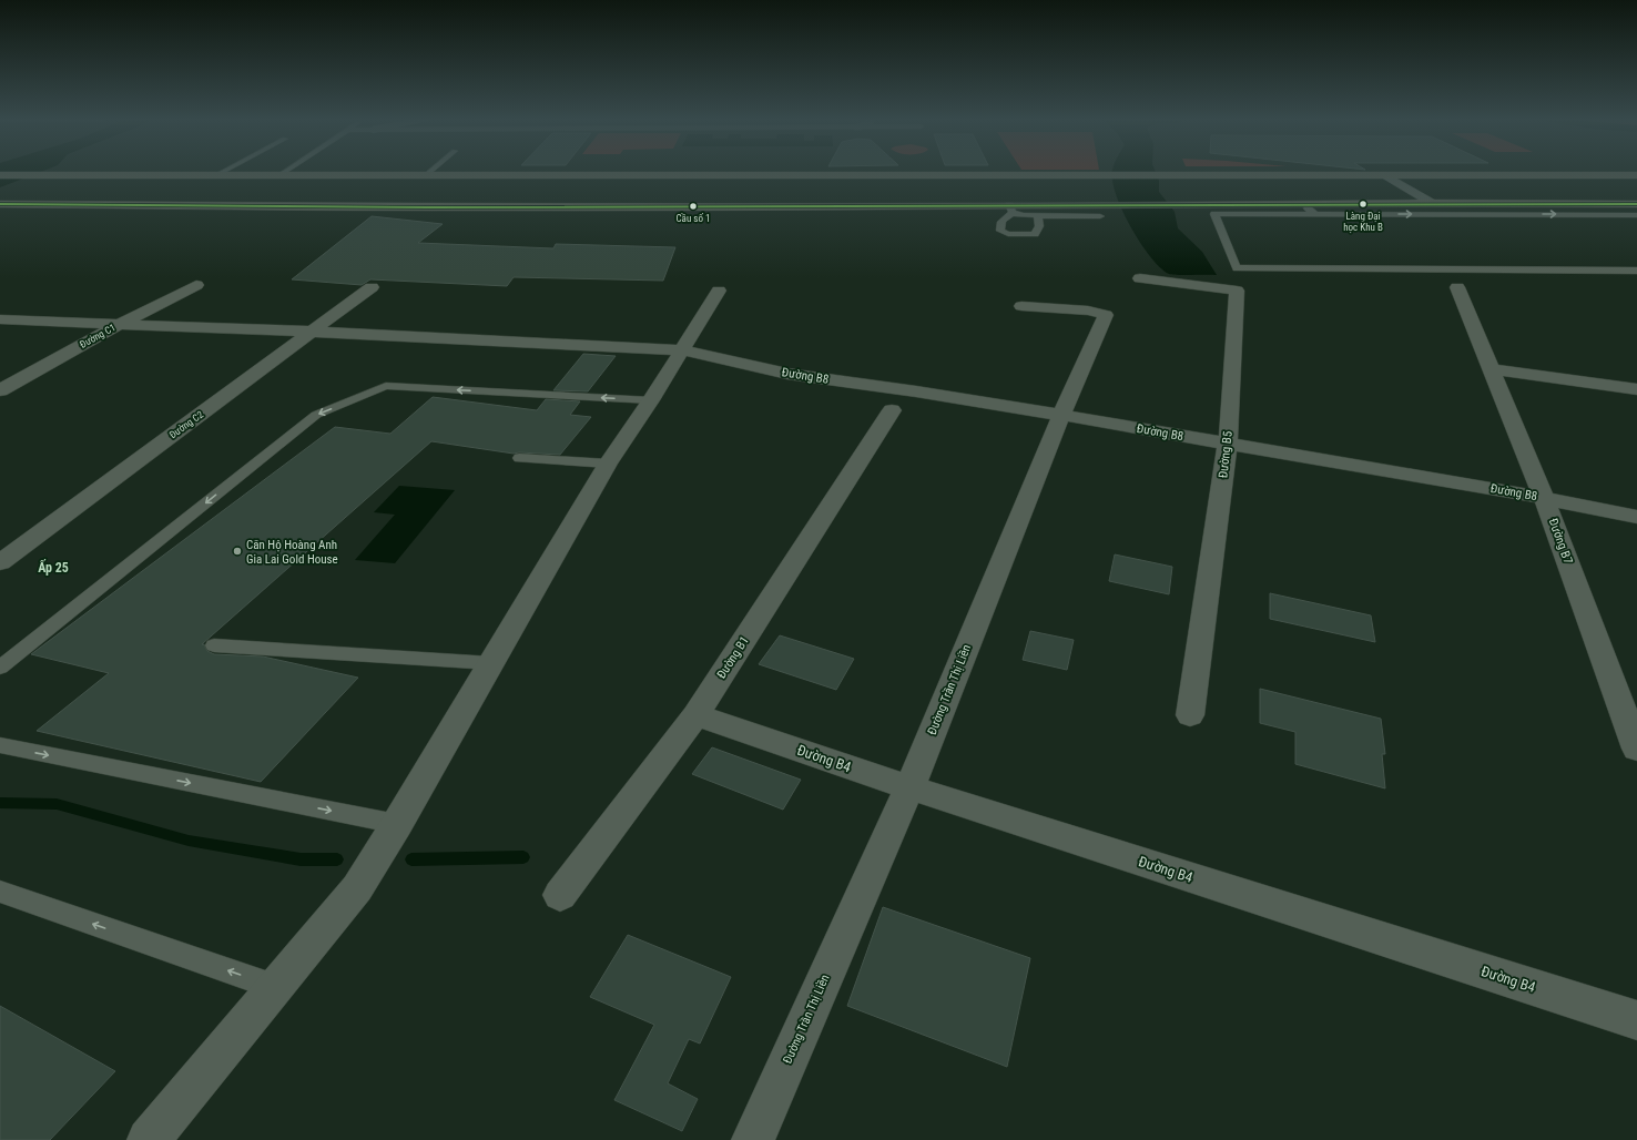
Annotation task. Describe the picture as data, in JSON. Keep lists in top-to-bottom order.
{
  "streets": {
    "street": [
      "Đường C1",
      "Đường B8",
      "Đường C2",
      "Đường B5",
      "Đường B7",
      "Đường B1",
      "Đường Trần Thị Liền",
      "Đường B4"
    ]
  },
  "crossings": [
    ["Đường C1", "Đường B8"],
    ["Đường B8", "Đường C2"],
    ["Đường B8", "Đường B5"],
    ["Đường B8", "Đường B7"],
    ["Đường B8", "Đường Trần Thị Liền"],
    ["Đường B1", "Đường B4"],
    ["Đường Trần Thị Liền", "Đường B4"]
  ],
  "districts": ["Ấp 25"],
  "places": ["Làng Đại học Khu B", "Cầu số 1", "Căn Hộ Hoàng Anh Gia Lai Gold House"]
}
